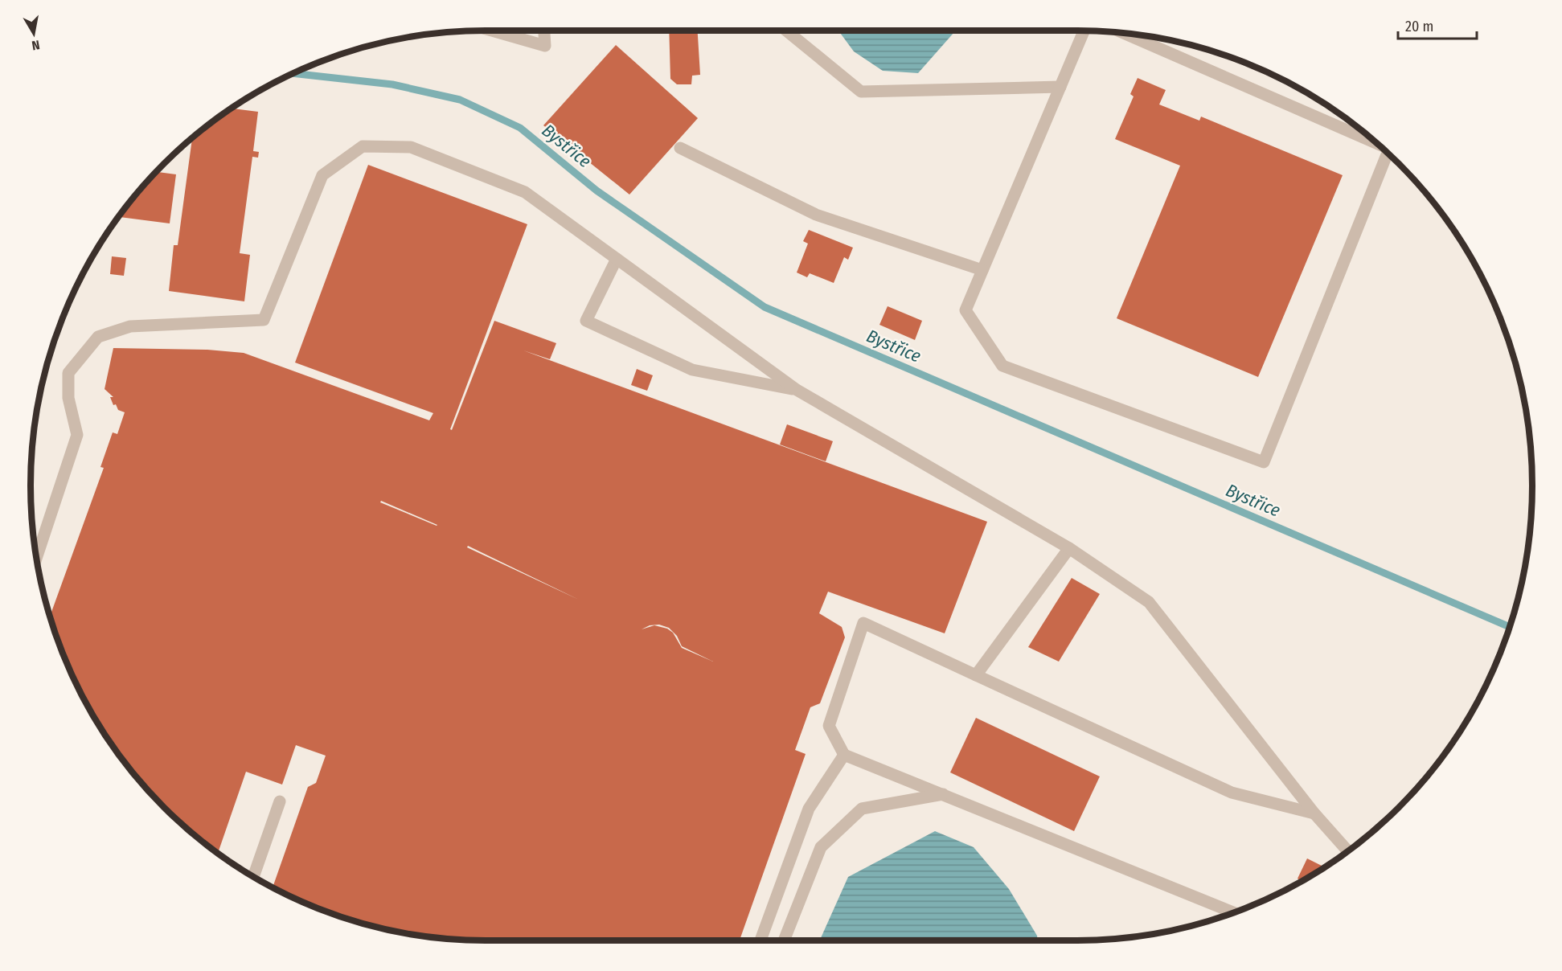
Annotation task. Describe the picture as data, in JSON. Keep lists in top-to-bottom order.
{
  "water": ["Bystřice"],
  "scale_bar": "20 m",
  "north": "bottom"
}
